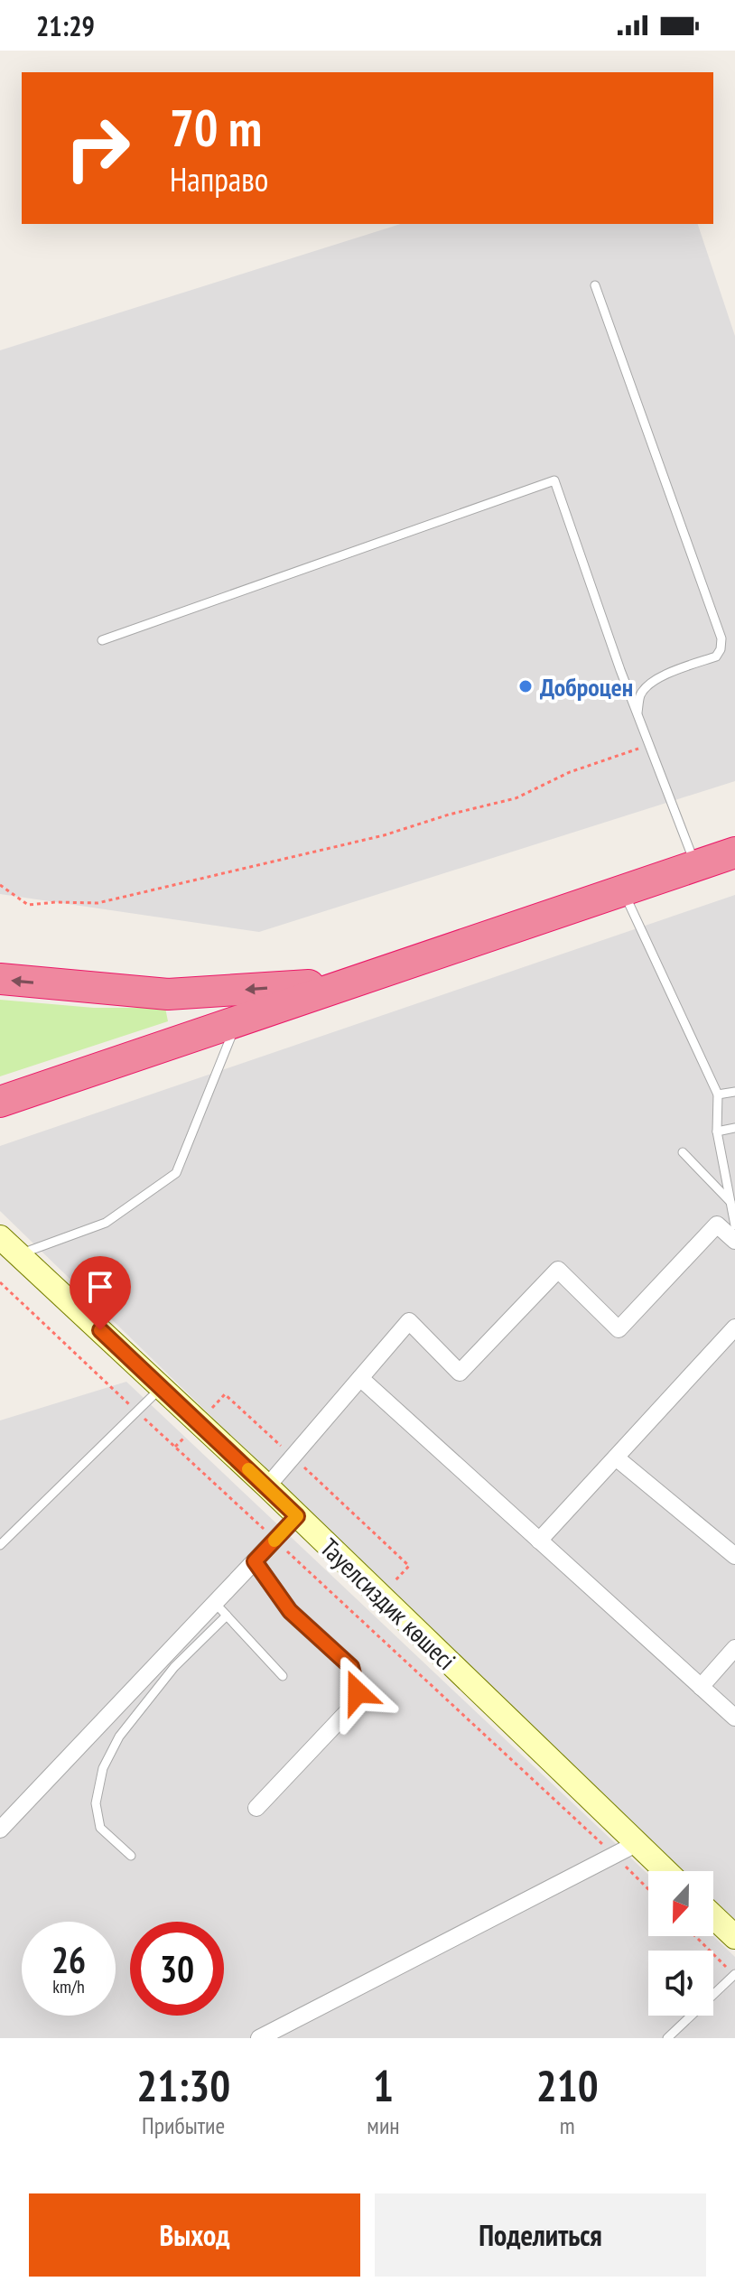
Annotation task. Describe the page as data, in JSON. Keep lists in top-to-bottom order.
{
  "streets": {
    "street": ["Тауелсиздик көшесі"]
  },
  "places": ["Доброцен"],
  "north": "bottom",
  "page": {
    "status": "21:29",
    "turn": ["70 m", "Направо"],
    "speed": "26 km/h",
    "limit": "30",
    "eta": [
      "21:30",
      "Прибытие",
      "1",
      "мин",
      "210",
      "m"
    ],
    "buttons": ["Выход", "Поделиться"]
  }
}
